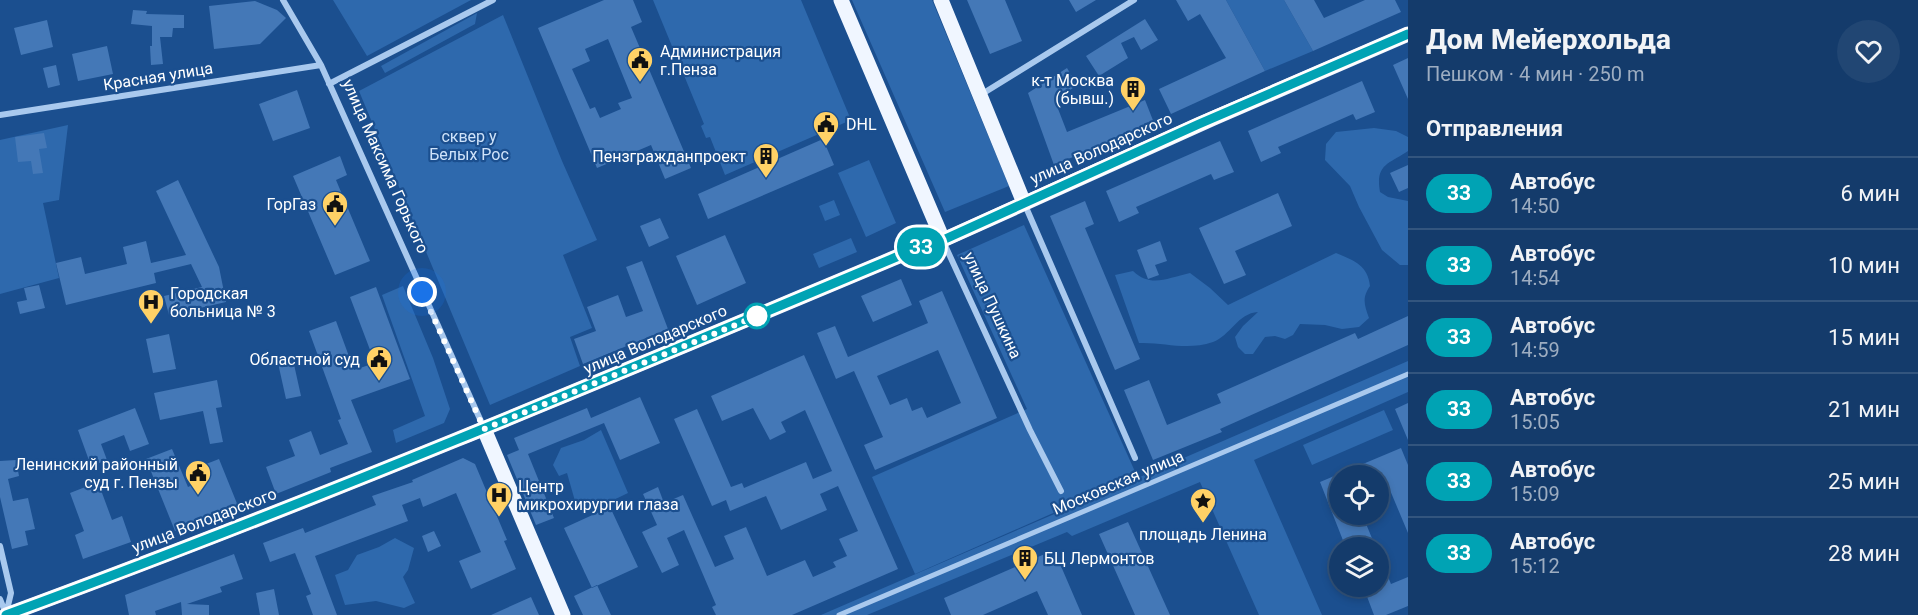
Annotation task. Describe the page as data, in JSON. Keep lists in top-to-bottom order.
{
  "streets": {
    "main road": ["улица Володарского", "улица Максима Горького", "улица Пушкина"],
    "street": ["Красная улица", "Московская улица"]
  },
  "crossings": [
    ["Красная улица", "улица Максима Горького"],
    ["улица Володарского", "улица Максима Горького"],
    ["улица Володарского", "улица Пушкина"]
  ],
  "parks": ["сквер у Белых Рос"],
  "places": {
    "public building": [
      "Администрация г.Пенза",
      "DHL",
      "ГорГаз",
      "Областной суд",
      "Ленинский районный суд г. Пензы"
    ],
    "building": ["к-т Москва (бывш.)", "Пензгражданпроект", "БЦ Лермонтов"],
    "hospital": ["Городская больница № 3", "Центр микрохирургии глаза"],
    "place": ["площадь Ленина"]
  },
  "lines": ["bus line 33"],
  "page": {
    "on_map": "33",
    "heading": [
      ["Дом Мейерхольда", "Пешком · 4 мин · 250 m"],
      "Отправления"
    ],
    "list": [
      {
        "mark": "33",
        "name": "Автобус",
        "note": "14:50",
        "value": "6 мин"
      },
      {
        "mark": "33",
        "name": "Автобус",
        "note": "14:54",
        "value": "10 мин"
      },
      {
        "mark": "33",
        "name": "Автобус",
        "note": "14:59",
        "value": "15 мин"
      },
      {
        "mark": "33",
        "name": "Автобус",
        "note": "15:05",
        "value": "21 мин"
      },
      {
        "mark": "33",
        "name": "Автобус",
        "note": "15:09",
        "value": "25 мин"
      },
      {
        "mark": "33",
        "name": "Автобус",
        "note": "15:12",
        "value": "28 мин"
      }
    ]
  }
}
